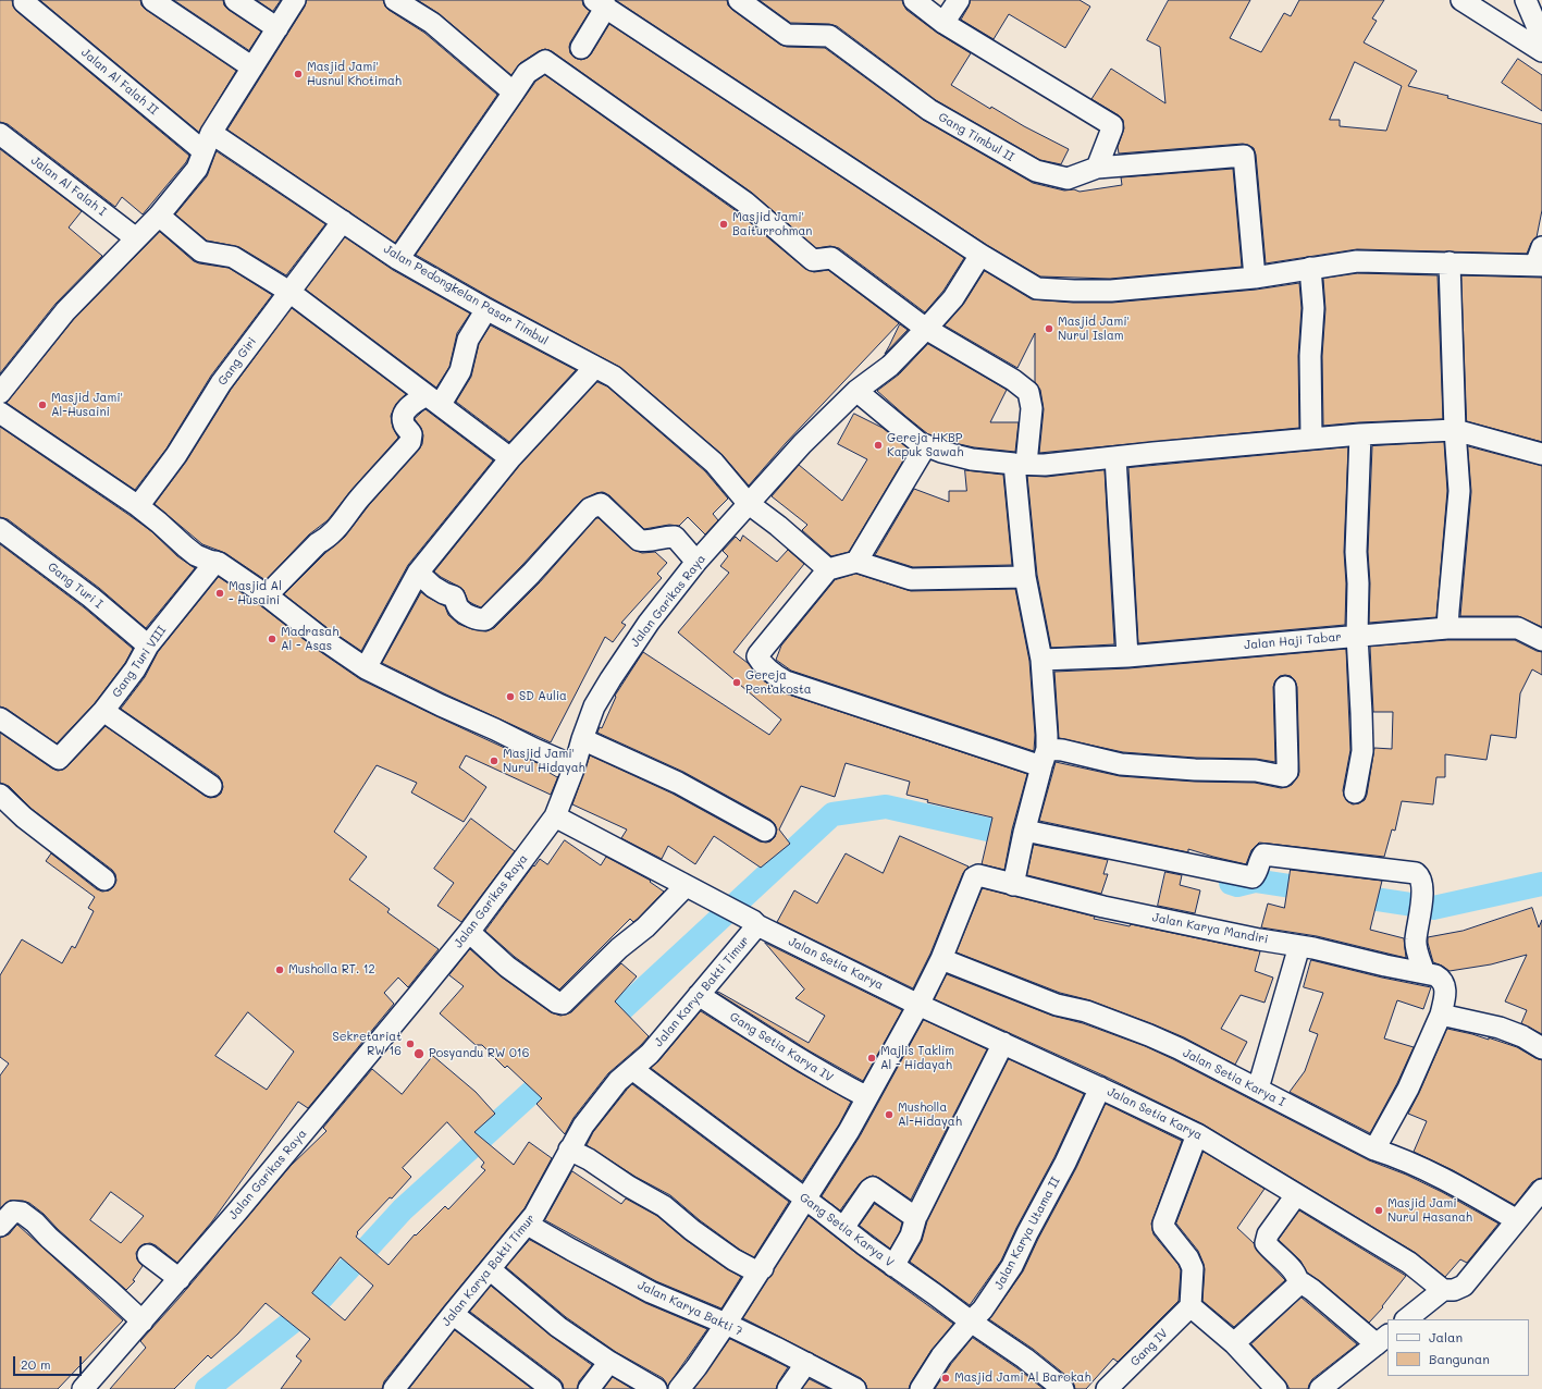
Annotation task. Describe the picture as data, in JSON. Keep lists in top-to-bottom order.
{
  "streets": {
    "street": [
      "Jalan Al Falah II",
      "Gang Timbul II",
      "Jalan Al Falah I",
      "Jalan Pedongkelan Pasar Timbul",
      "Gang Giri",
      "Gang Turi I",
      "Jalan Garikas Raya",
      "Jalan Haji Tabar",
      "Gang Turi VIII",
      "Jalan Karya Mandiri",
      "Jalan Setia Karya",
      "Jalan Karya Bakti Timur",
      "Gang Setia Karya IV",
      "Jalan Setia Karya I",
      "Gang Setia Karya V",
      "Jalan Karya Utama II",
      "Jalan Karya Bakti 7",
      "Gang IV"
    ]
  },
  "crossings": [
    ["Jalan Pedongkelan Pasar Timbul", "Gang Giri"],
    ["Jalan Pedongkelan Pasar Timbul", "Jalan Garikas Raya"],
    ["Gang Turi I", "Gang Turi VIII"],
    ["Jalan Garikas Raya", "Jalan Setia Karya"],
    ["Jalan Karya Mandiri", "Jalan Setia Karya"],
    ["Jalan Karya Mandiri", "Gang Setia Karya IV"],
    ["Jalan Karya Mandiri", "Jalan Setia Karya I"],
    ["Jalan Karya Mandiri", "Gang Setia Karya V"],
    ["Jalan Karya Mandiri", "Jalan Karya Bakti 7"],
    ["Jalan Setia Karya", "Jalan Karya Bakti Timur"],
    ["Jalan Setia Karya", "Jalan Karya Utama II"],
    ["Jalan Karya Bakti Timur", "Gang Setia Karya IV"],
    ["Jalan Karya Bakti Timur", "Gang Setia Karya V"],
    ["Jalan Karya Bakti Timur", "Jalan Karya Bakti 7"],
    ["Gang Setia Karya V", "Jalan Karya Utama II"]
  ],
  "places": [
    "Masjid Jami' Husnul Khotimah",
    "Masjid Jami' Baiturrohman",
    "Masjid Jami' Nurul Islam",
    "Masjid Jami' Al-Husaini",
    "Gereja HKBP Kapuk Sawah",
    "Masjid Al - Husaini",
    "Madrasah Al - Asas",
    "Gereja Pentakosta",
    "SD Aulia",
    "Masjid Jami' Nurul Hidayah",
    "Musholla RT. 12",
    "Sekretariat RW 16",
    "Posyandu RW 016",
    "Majlis Taklim Al - Hidayah",
    "Musholla Al-Hidayah",
    "Masjid Jami Nurul Hasanah",
    "Masjid Jami Al Barokah"
  ],
  "legend": ["Jalan", "Bangunan"],
  "scale_bar": "20 m"
}
